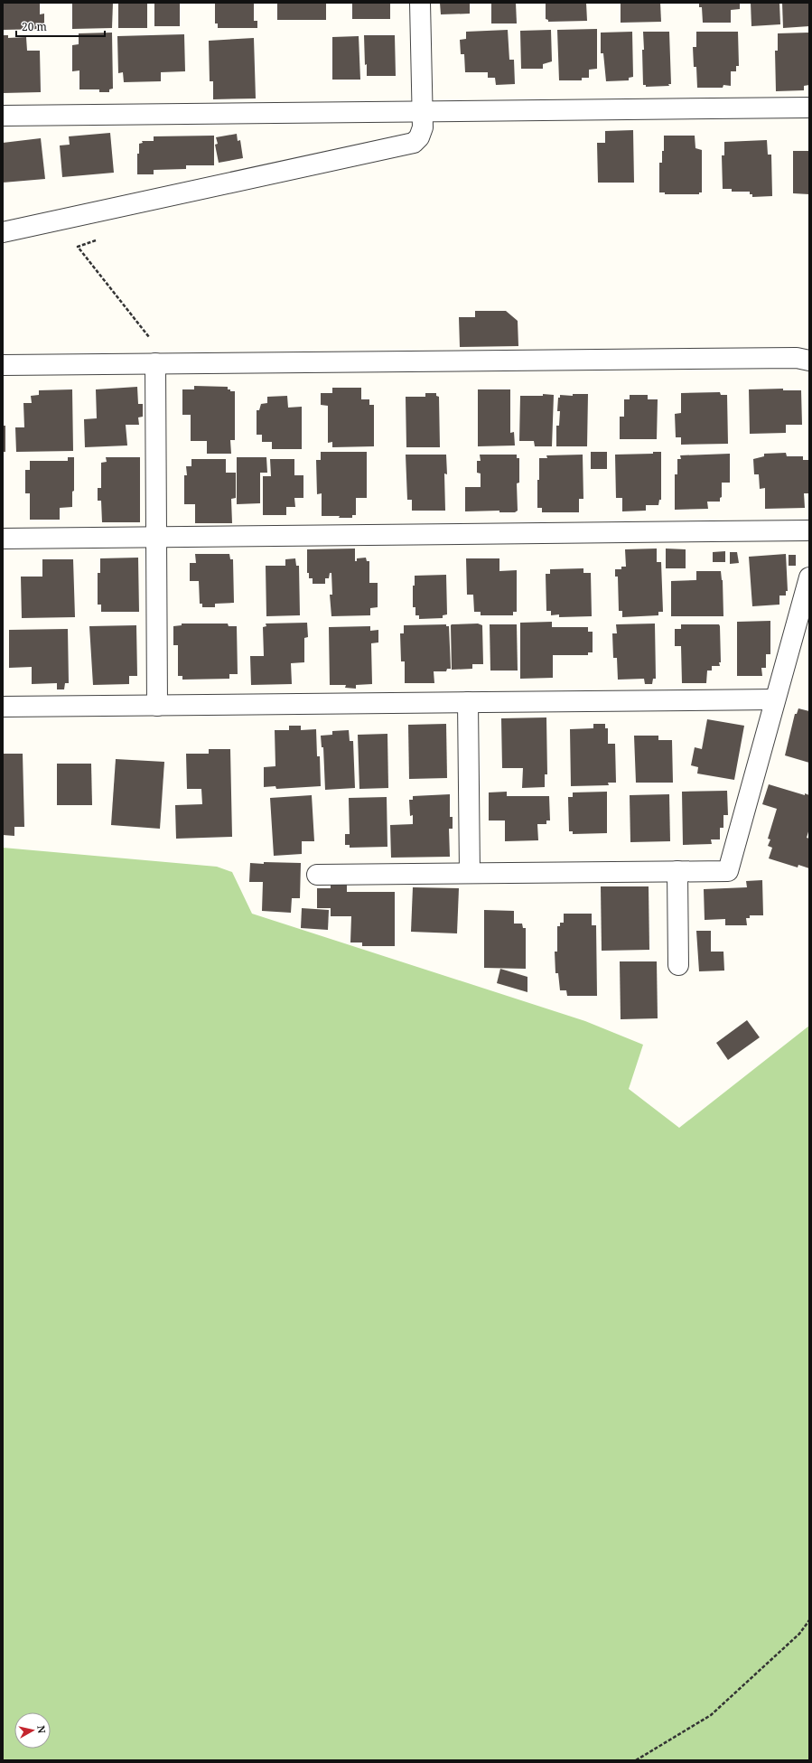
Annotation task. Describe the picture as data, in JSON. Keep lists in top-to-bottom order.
{
  "scale_bar": "20 m",
  "north": "right"
}
